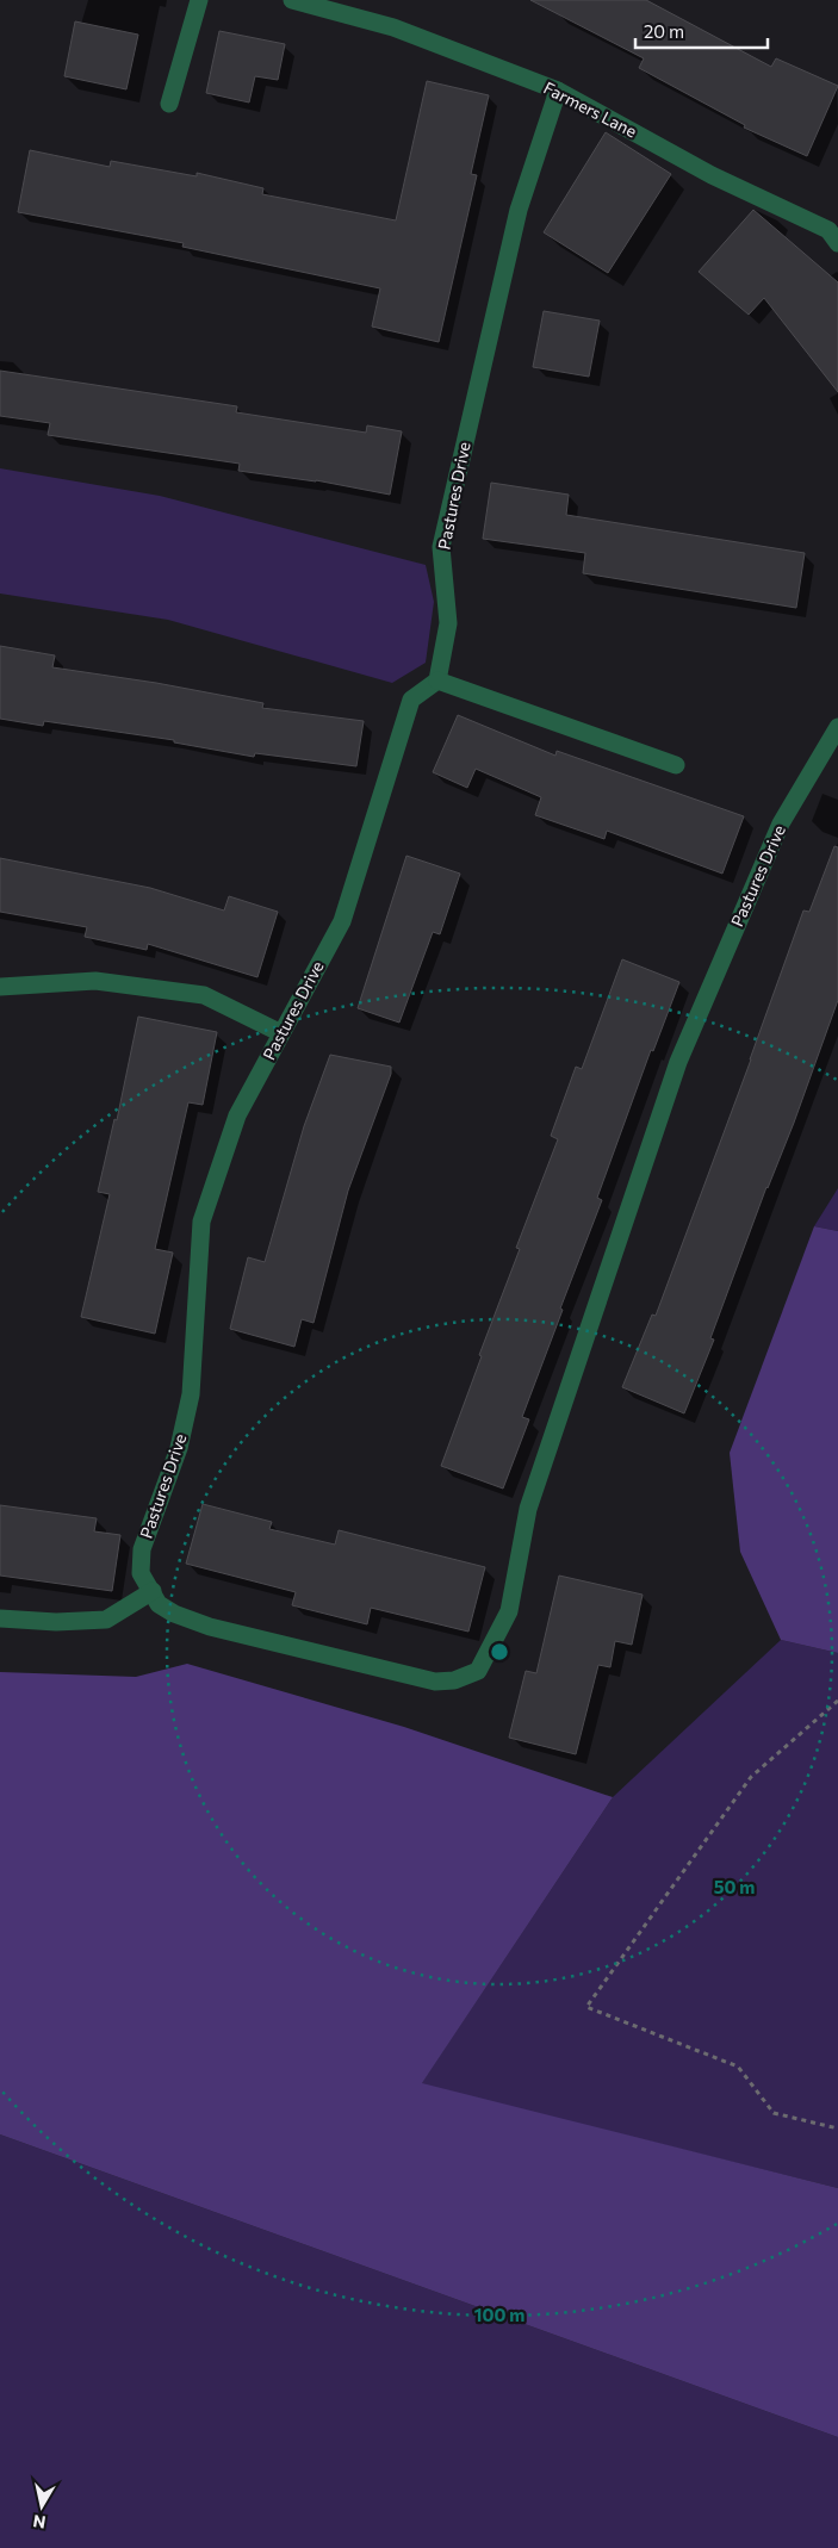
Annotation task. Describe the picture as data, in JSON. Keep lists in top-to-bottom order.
{
  "streets": {
    "street": ["Farmers Lane", "Pastures Drive"]
  },
  "crossings": [
    ["Farmers Lane", "Pastures Drive"]
  ],
  "scale_bar": "20 m",
  "north": "bottom",
  "rings": ["50 m", "100 m"]
}
